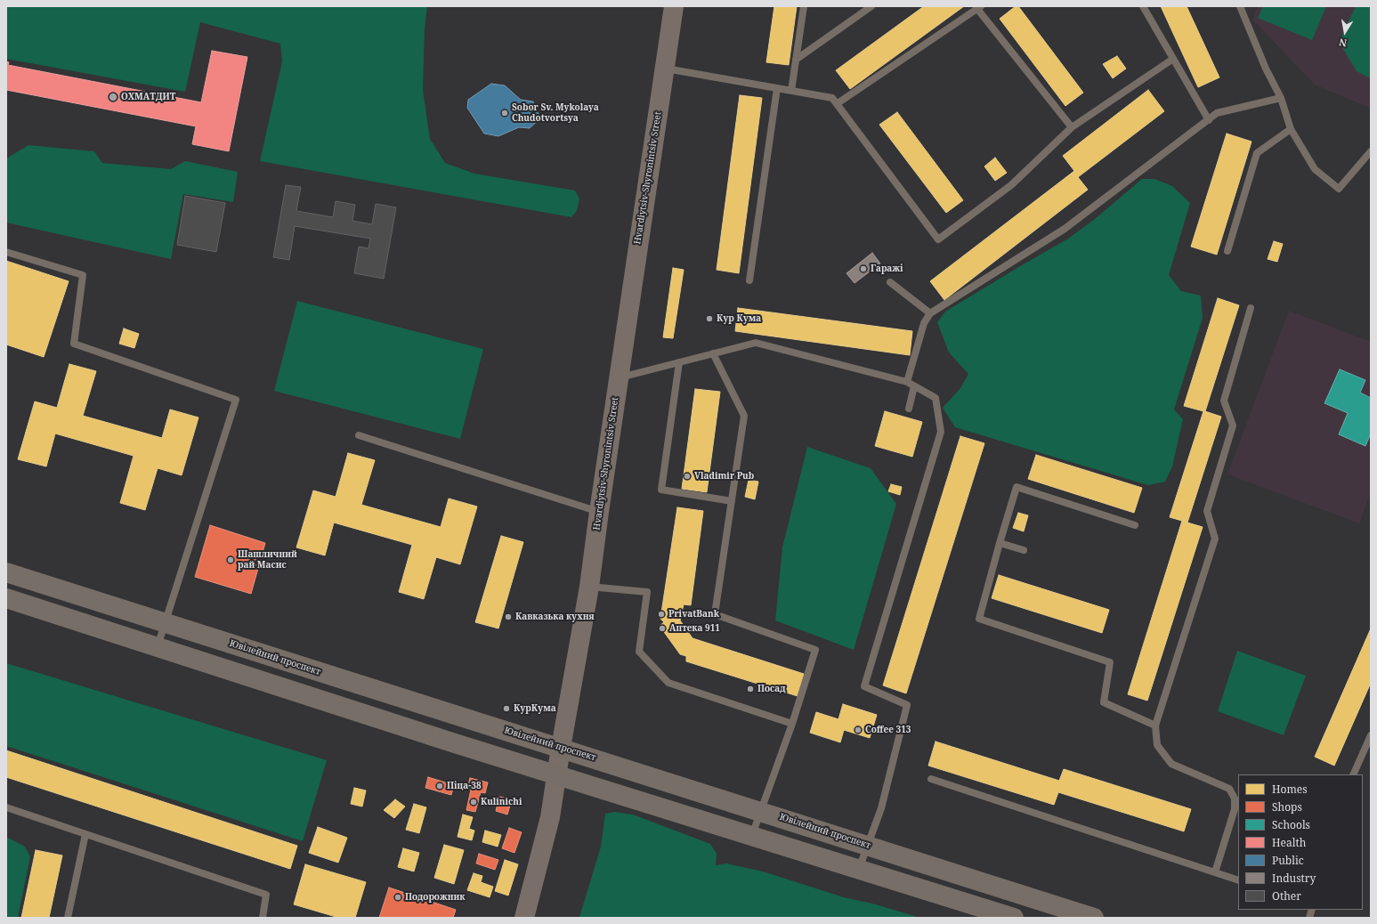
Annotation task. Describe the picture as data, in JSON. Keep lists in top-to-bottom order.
{
  "streets": {
    "main road": ["Hvardiytsiv-Shyronintsiv Street", "Ювілейний проспект"]
  },
  "crossings": [
    ["Hvardiytsiv-Shyronintsiv Street", "Ювілейний проспект"]
  ],
  "places": [
    "ОХМАТДИТ",
    "Sobor Sv. Mykolaya Chudotvortsya",
    "Гаражі",
    "Кур Кума",
    "Vladimir Pub",
    "Шашличний рай Масис",
    "PrivatBank",
    "Кавказька кухня",
    "Аптека 911",
    "Посад",
    "КурКума",
    "Coffee 313",
    "Піца-38",
    "Kulinichi",
    "Подорожник"
  ],
  "legend": [
    "Homes",
    "Shops",
    "Schools",
    "Health",
    "Public",
    "Industry",
    "Other"
  ],
  "north": "bottom"
}
